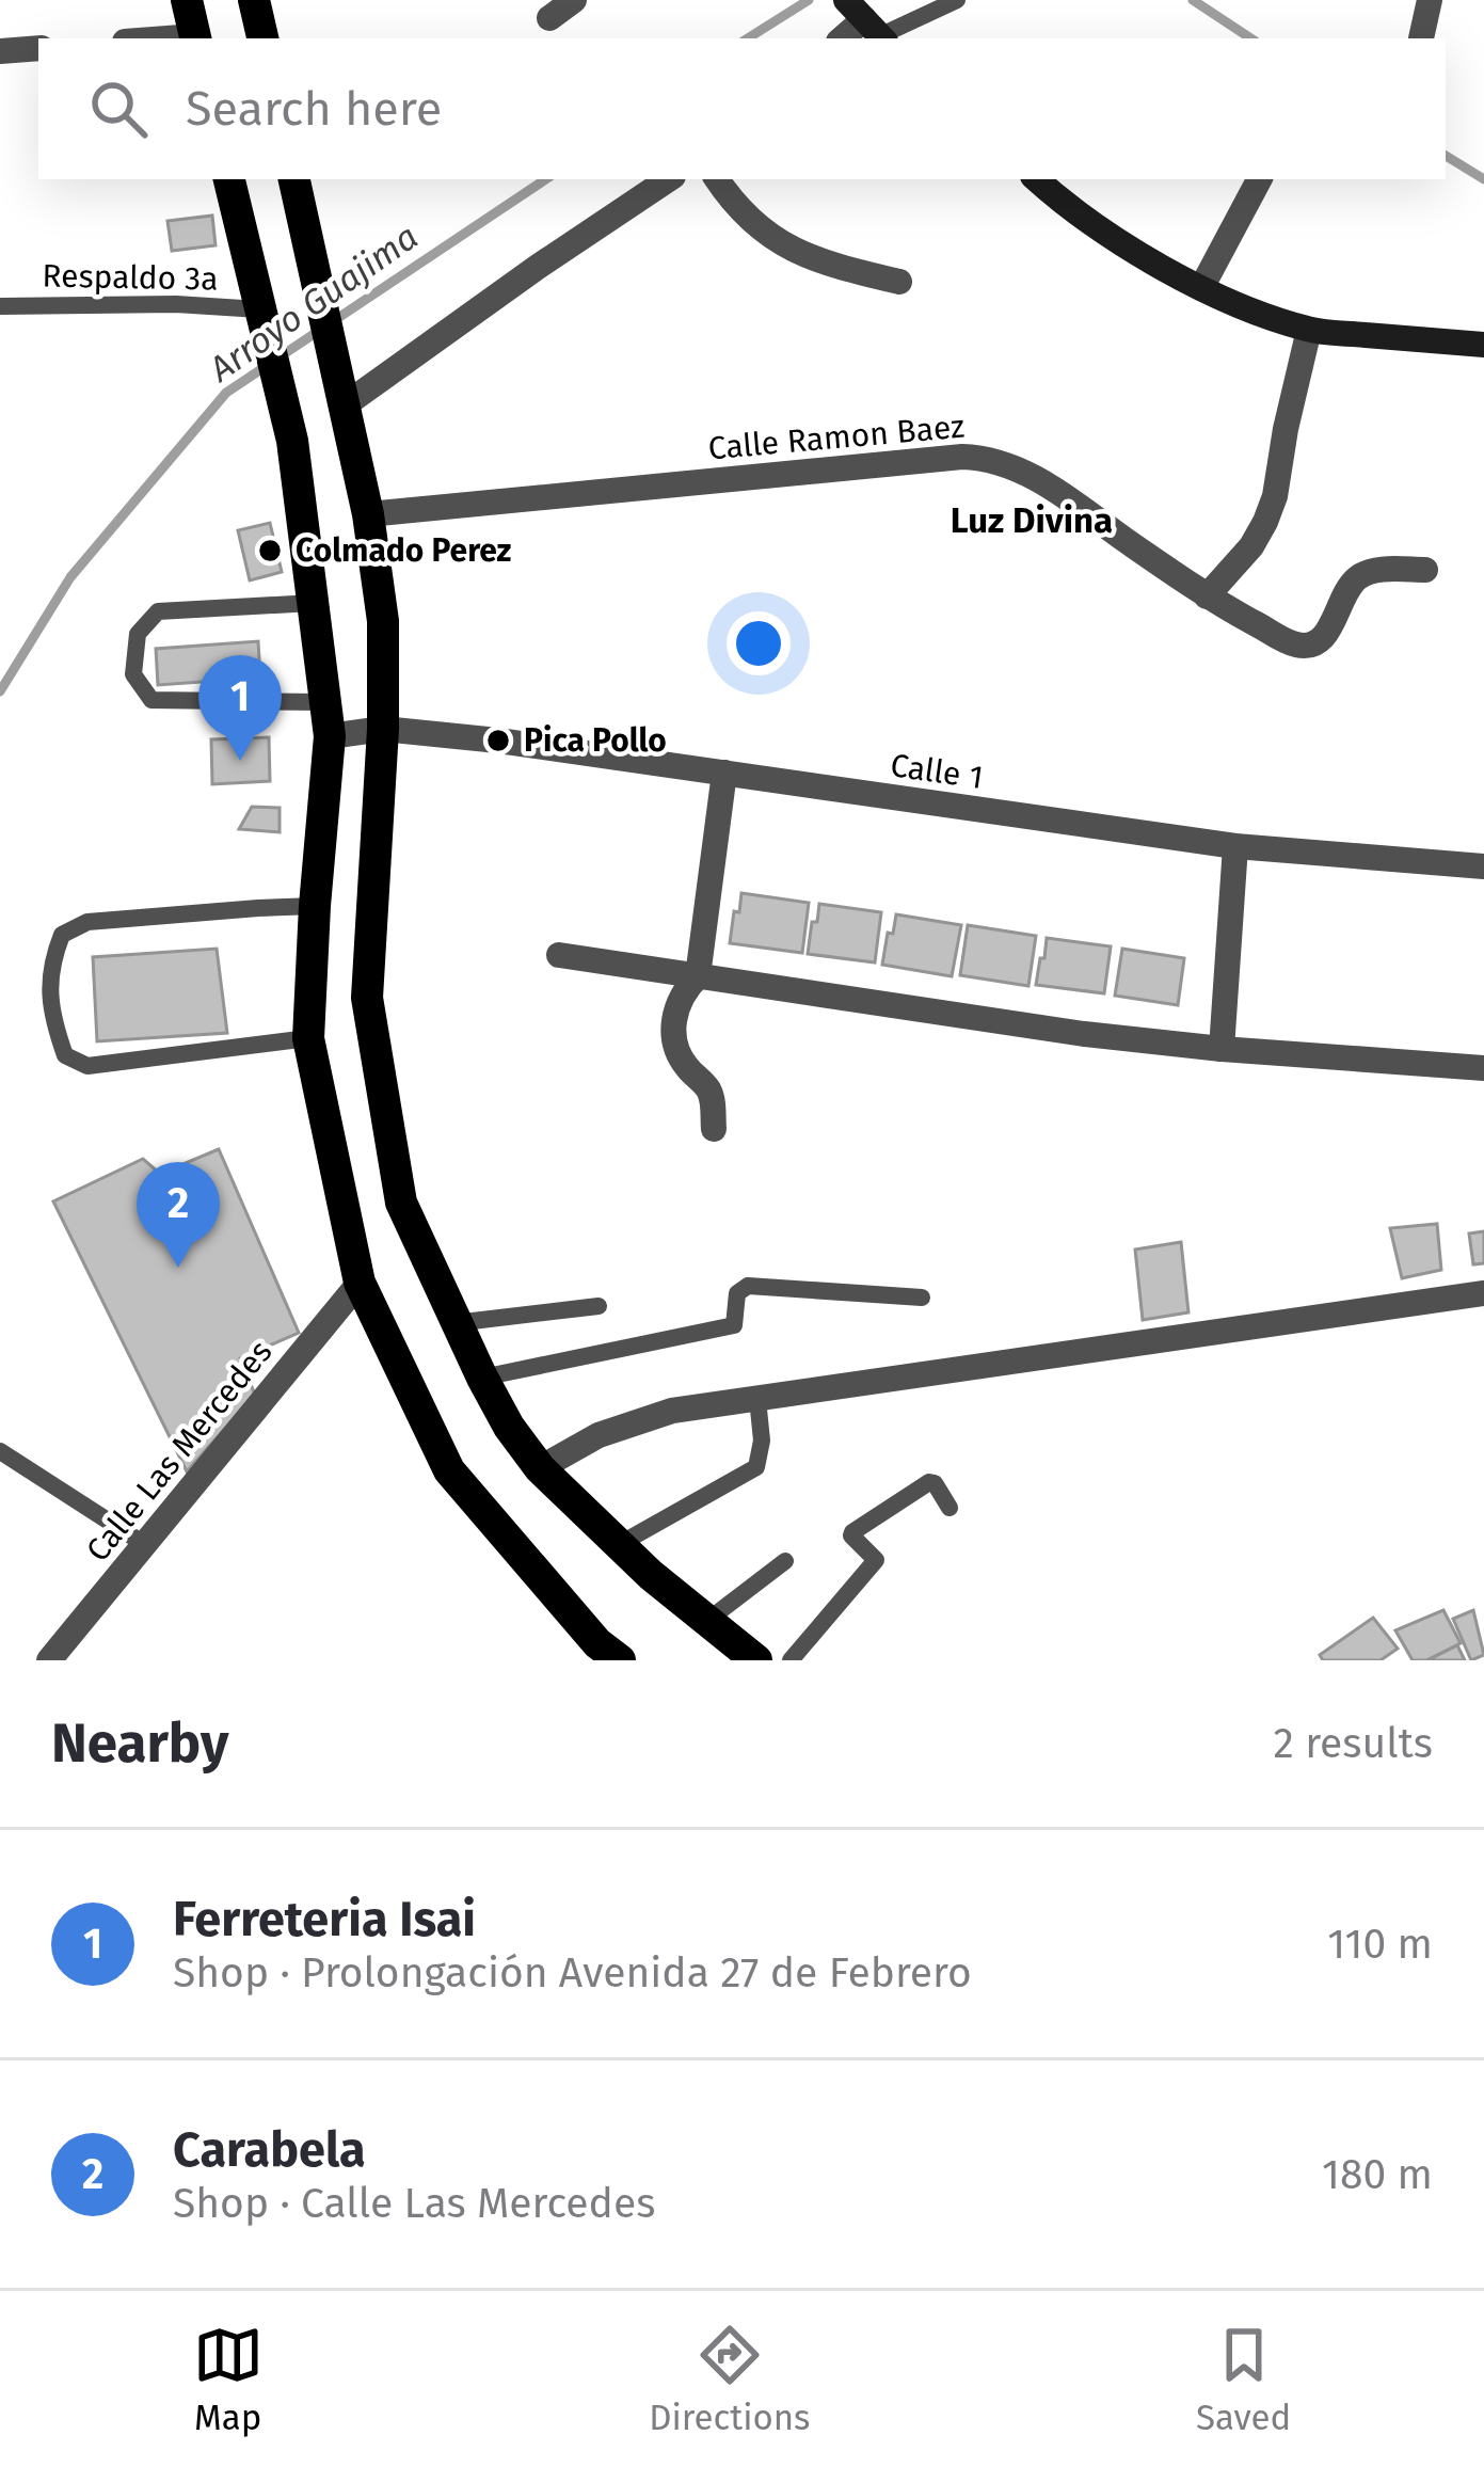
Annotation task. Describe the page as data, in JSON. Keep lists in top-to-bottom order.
{
  "streets": {
    "street": ["Calle Ramon Baez", "Calle 1", "Calle Las Mercedes"],
    "lane": ["Respaldo 3a"]
  },
  "districts": ["Luz Divina"],
  "water": ["Arroyo Guajima"],
  "places": ["Colmado Perez", "Pica Pollo"],
  "page": {
    "search": "Search here",
    "pins": ["1", "2"],
    "heading": ["Nearby", "2 results"],
    "list": [
      {
        "mark": "1",
        "name": "Ferreteria Isai",
        "note": "Shop · Prolongación Avenida 27 de Febrero",
        "value": "110 m"
      },
      {
        "mark": "2",
        "name": "Carabela",
        "note": "Shop · Calle Las Mercedes",
        "value": "180 m"
      }
    ],
    "nav": ["Map", "Directions", "Saved"]
  }
}
